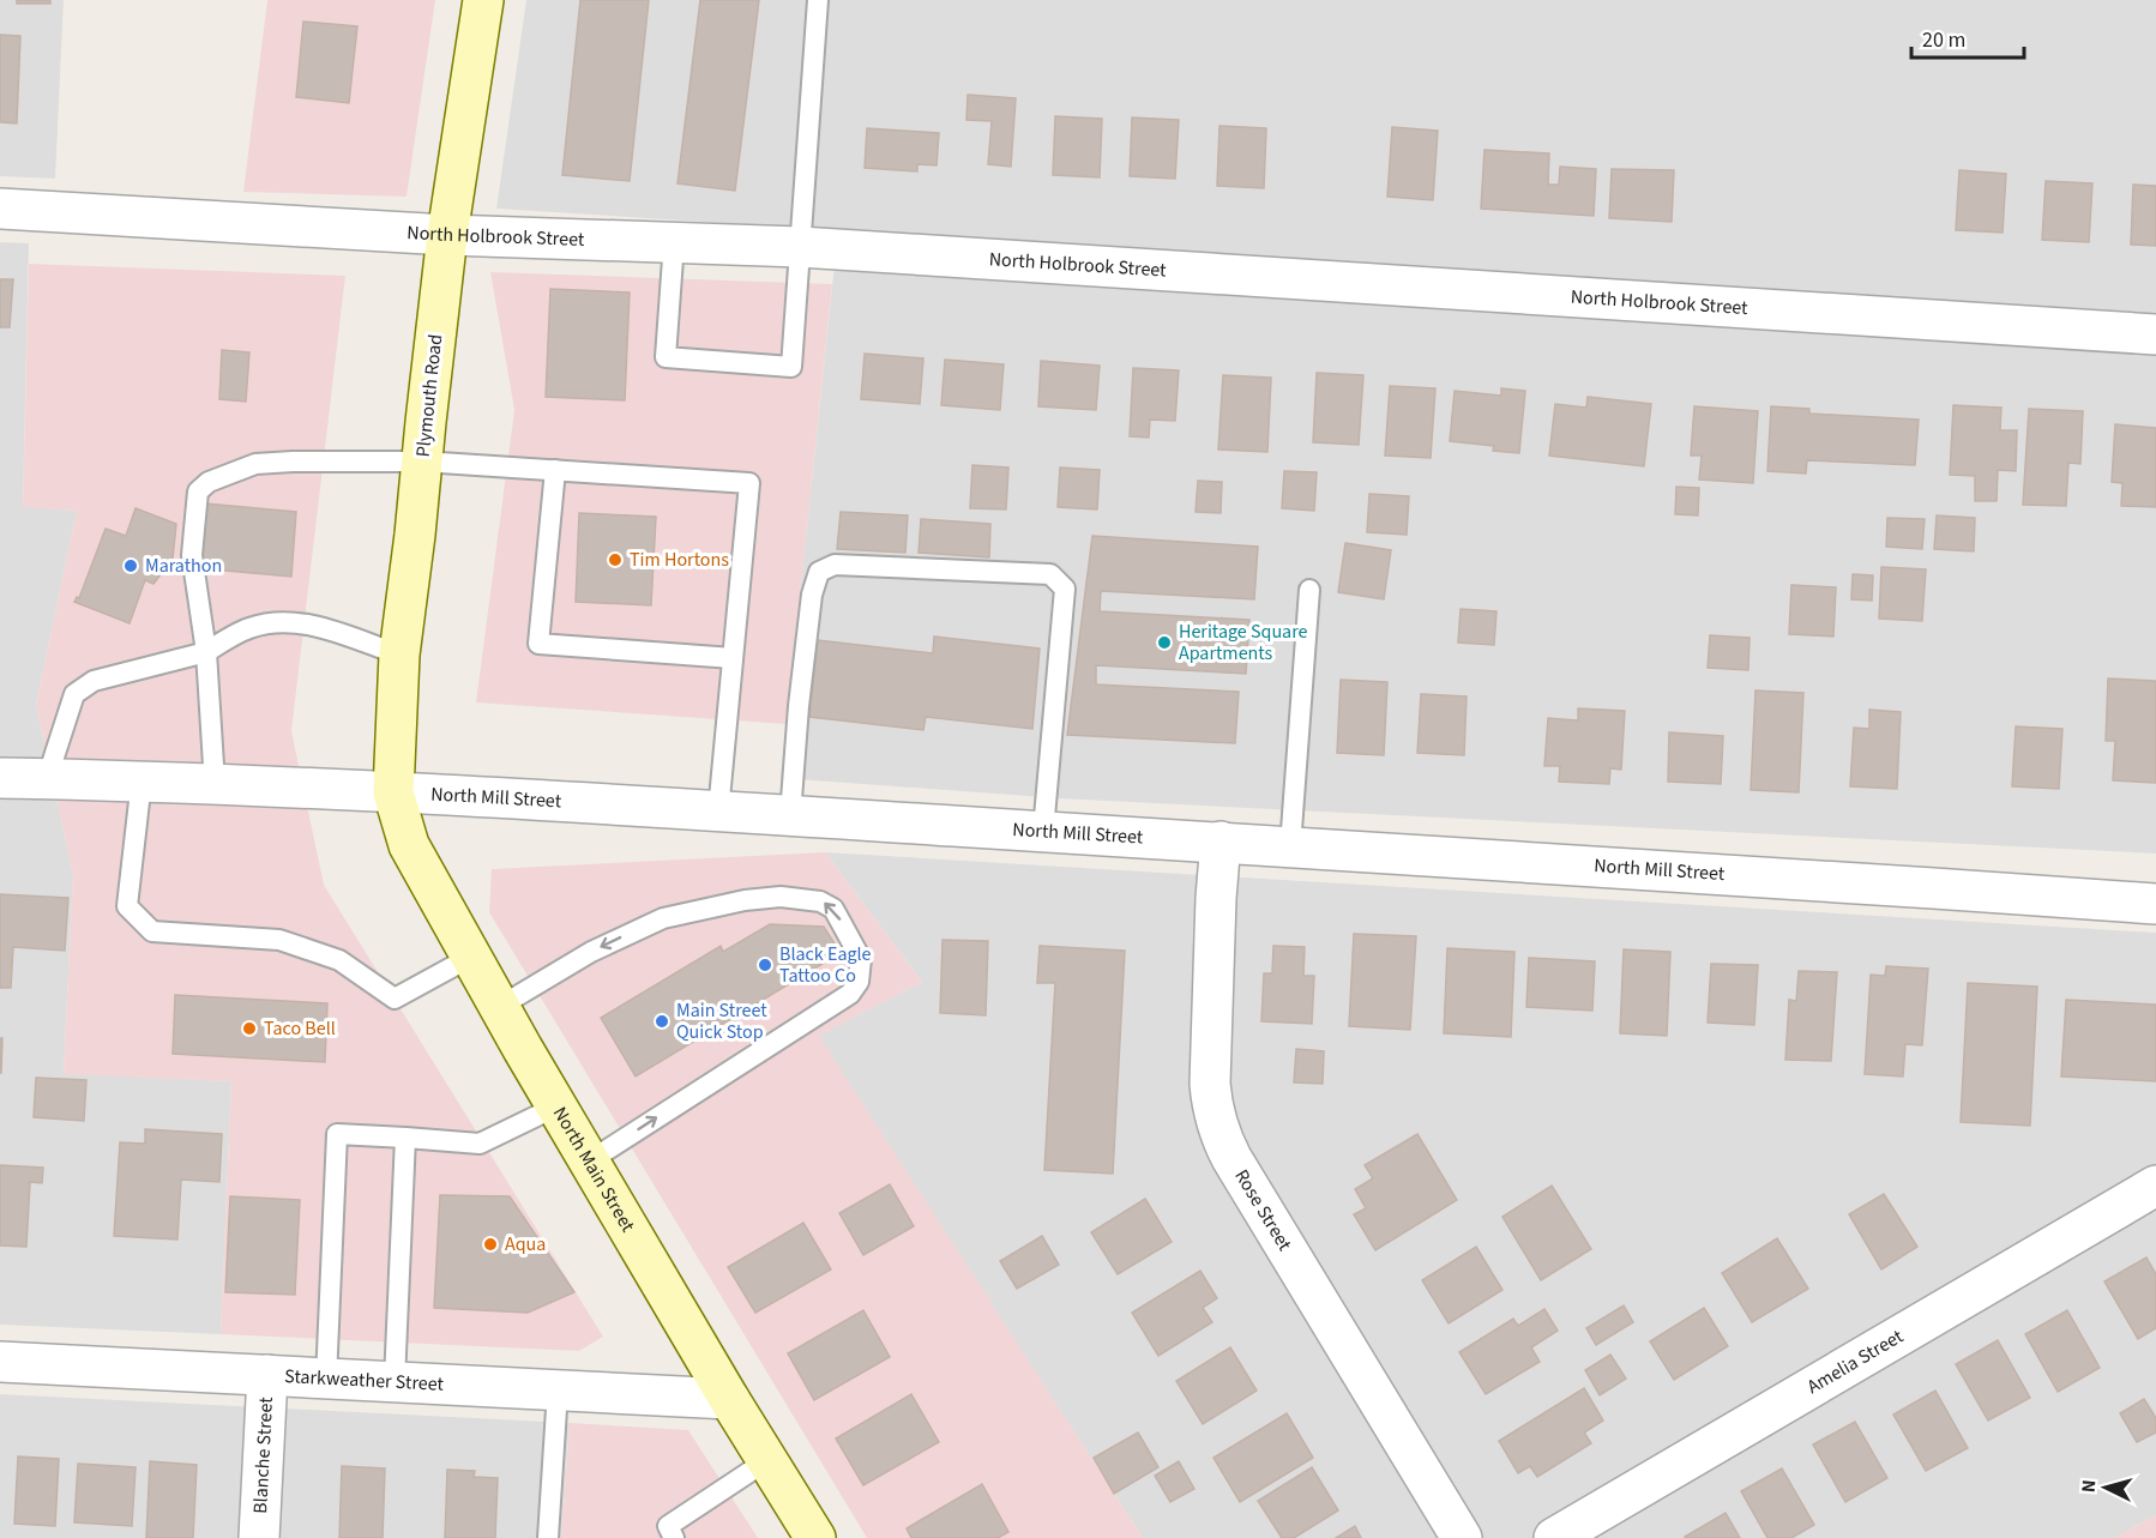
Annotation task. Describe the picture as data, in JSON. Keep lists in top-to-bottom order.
{
  "streets": {
    "main road": ["Plymouth Road", "North Main Street"],
    "street": [
      "North Holbrook Street",
      "North Mill Street",
      "Rose Street",
      "Amelia Street",
      "Starkweather Street",
      "Blanche Street"
    ]
  },
  "crossings": [
    ["North Holbrook Street", "Plymouth Road"],
    ["Plymouth Road", "North Mill Street"],
    ["Plymouth Road", "North Main Street"],
    ["North Mill Street", "North Main Street"],
    ["North Mill Street", "Rose Street"],
    ["North Main Street", "Starkweather Street"],
    ["Starkweather Street", "Blanche Street"]
  ],
  "places": [
    "Tim Hortons",
    "Marathon",
    "Heritage Square Apartments",
    "Black Eagle Tattoo Co",
    "Main Street Quick Stop",
    "Taco Bell",
    "Aqua"
  ],
  "scale_bar": "20 m",
  "north": "left"
}
